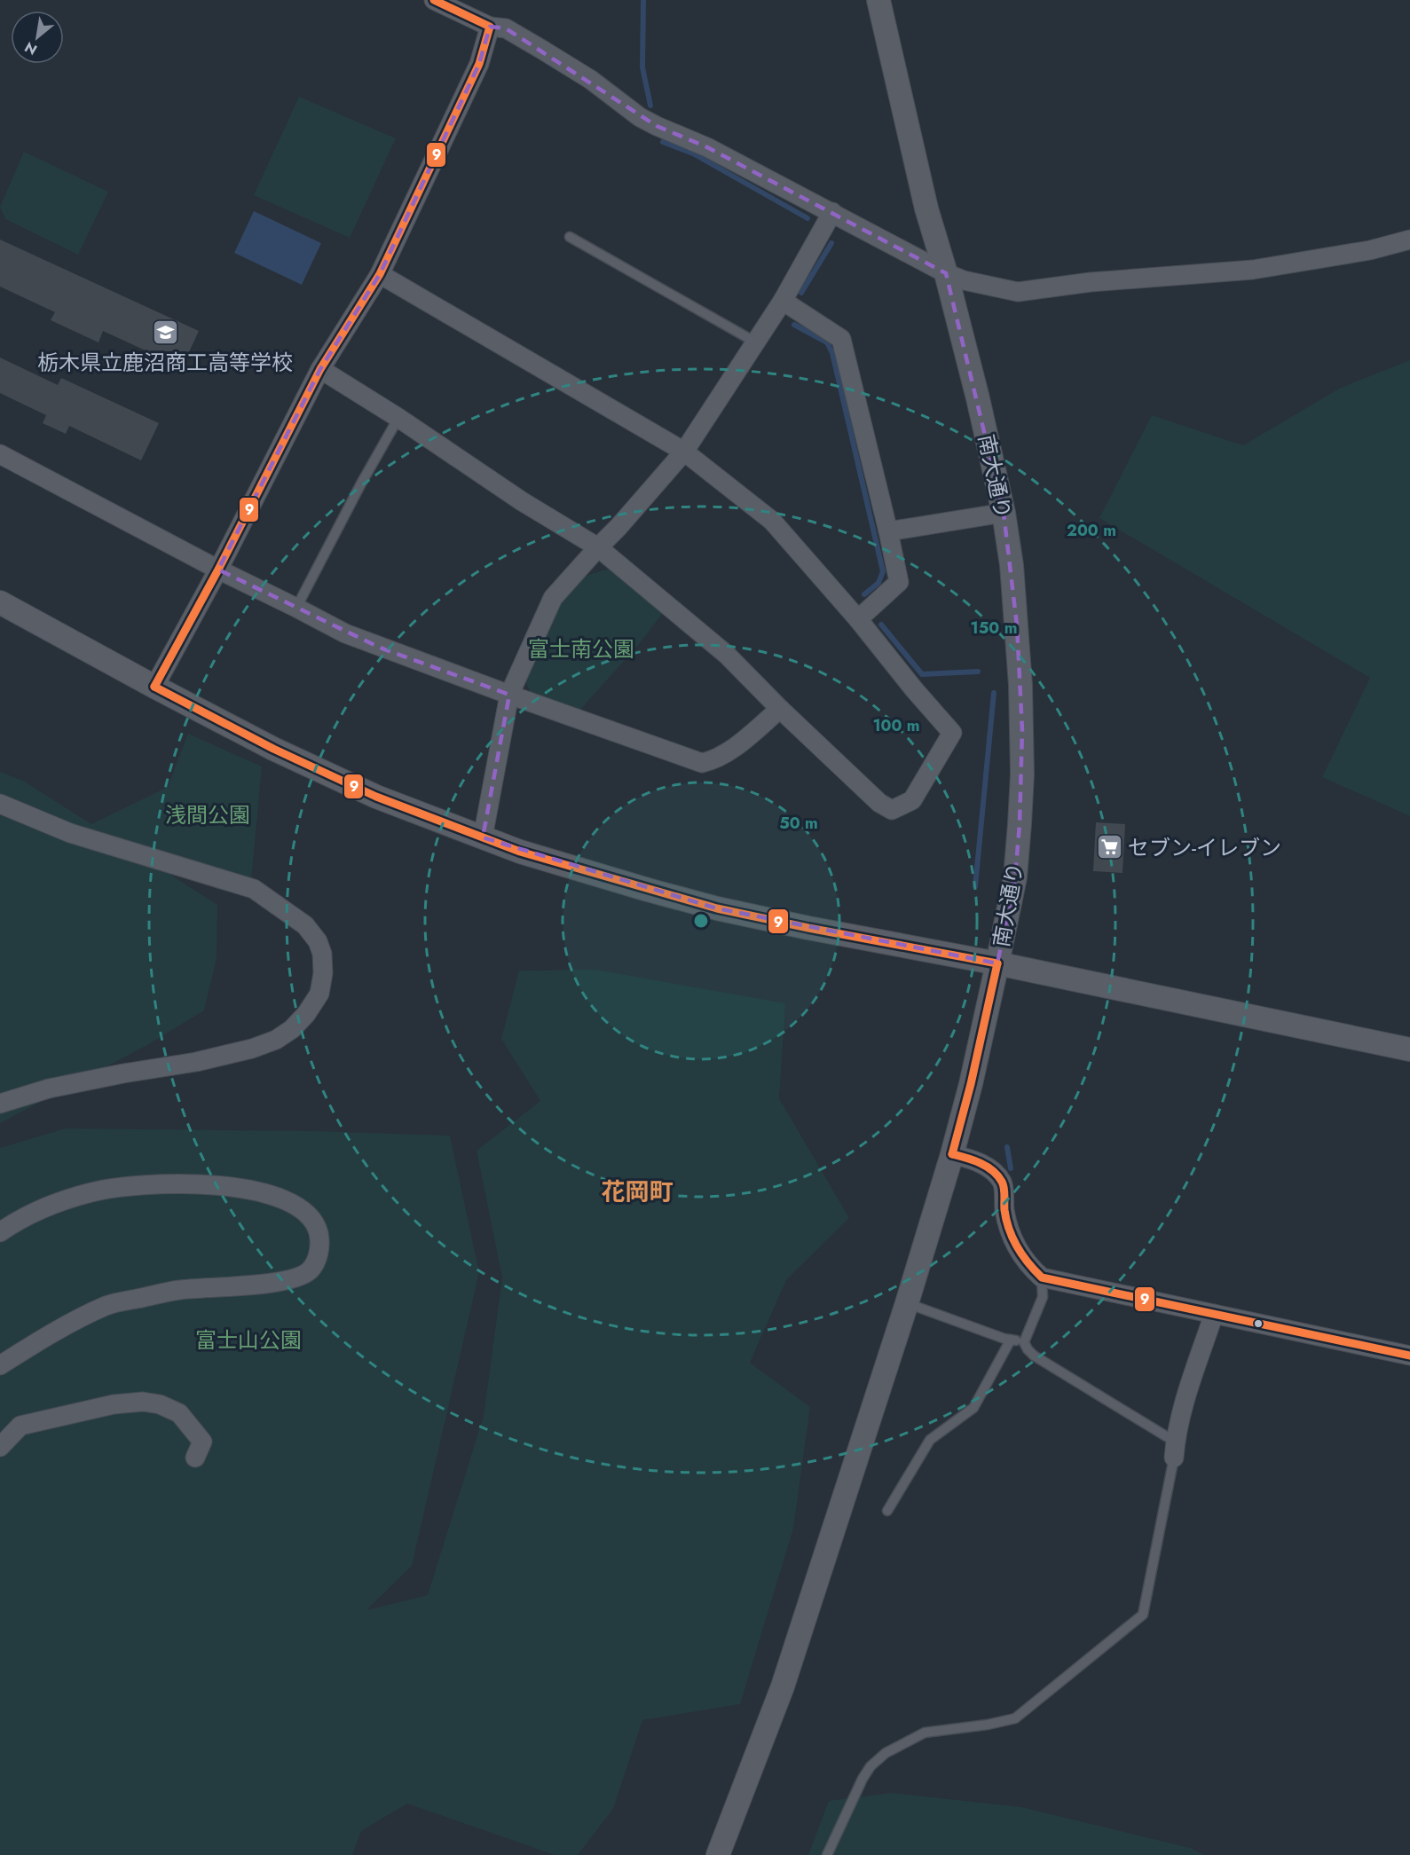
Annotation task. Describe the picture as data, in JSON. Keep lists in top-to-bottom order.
{
  "streets": {
    "street": ["南大通り"]
  },
  "districts": ["花岡町"],
  "parks": ["富士南公園", "浅間公園", "富士山公園"],
  "places": {
    "school or university": ["栃木県立鹿沼商工高等学校"],
    "supermarket": ["セブン-イレブン"]
  },
  "lines": ["transit line 9"],
  "north": "bottom left",
  "rings": [
    "200 m",
    "150 m",
    "100 m",
    "50 m"
  ]
}
